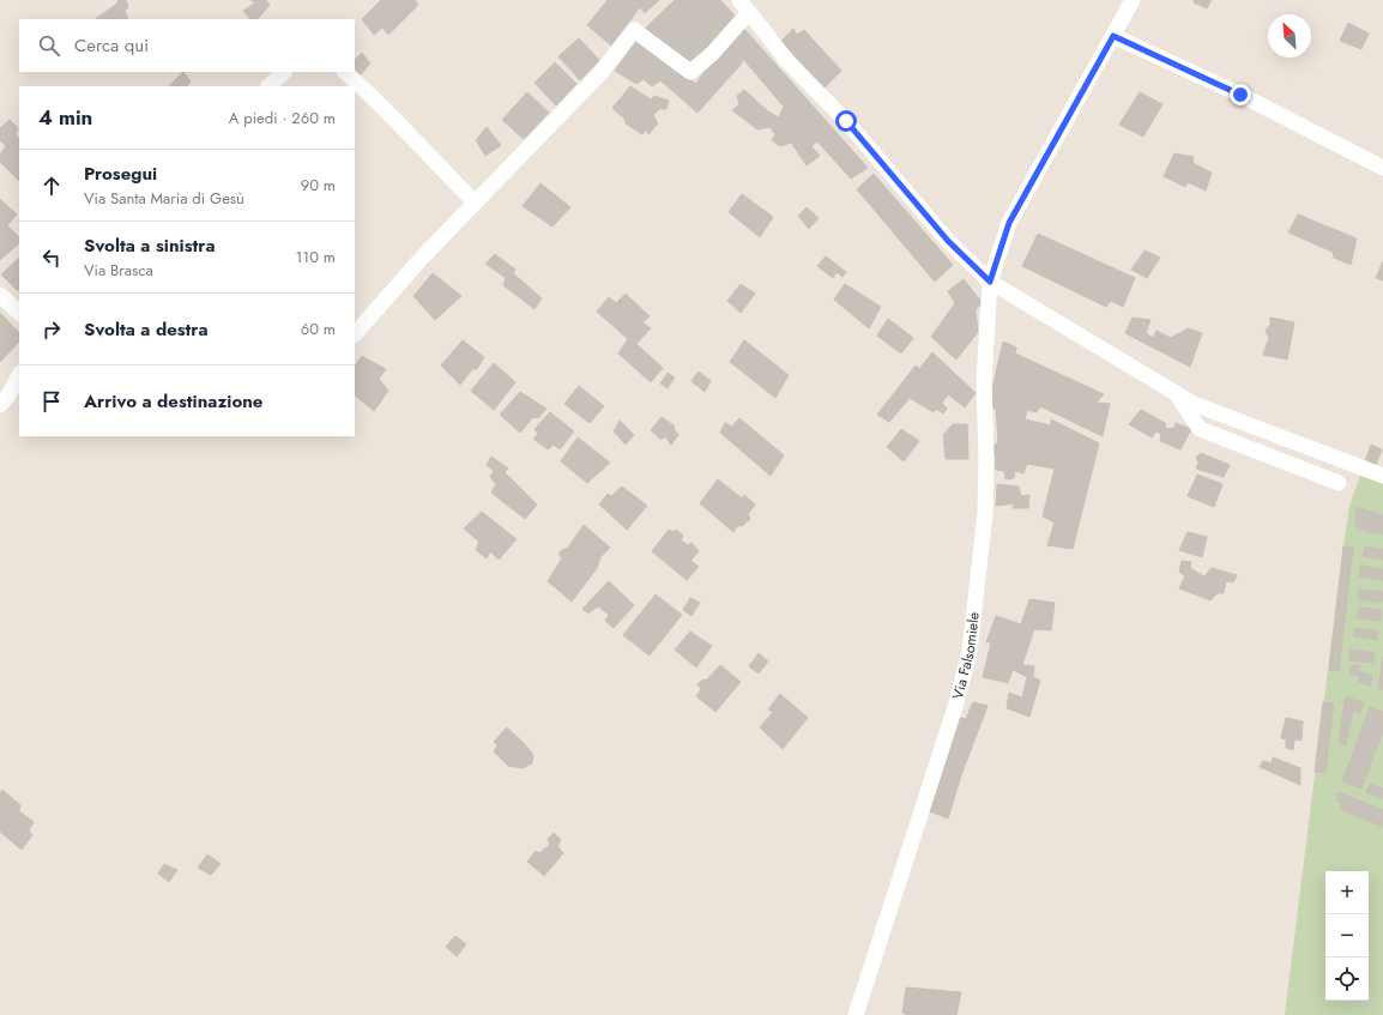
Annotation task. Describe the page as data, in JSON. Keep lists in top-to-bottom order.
{
  "streets": {
    "street": ["Via Falsomiele"]
  },
  "north": "top left",
  "page": {
    "search": "Cerca qui",
    "heading": ["4 min", "A piedi · 260 m"],
    "list": [
      ["Prosegui", "Via Santa Maria di Gesù", "90 m"],
      ["Svolta a sinistra", "Via Brasca", "110 m"],
      ["Svolta a destra", "60 m"],
      "Arrivo a destinazione"
    ],
    "map_buttons": ["+", "−"]
  }
}
